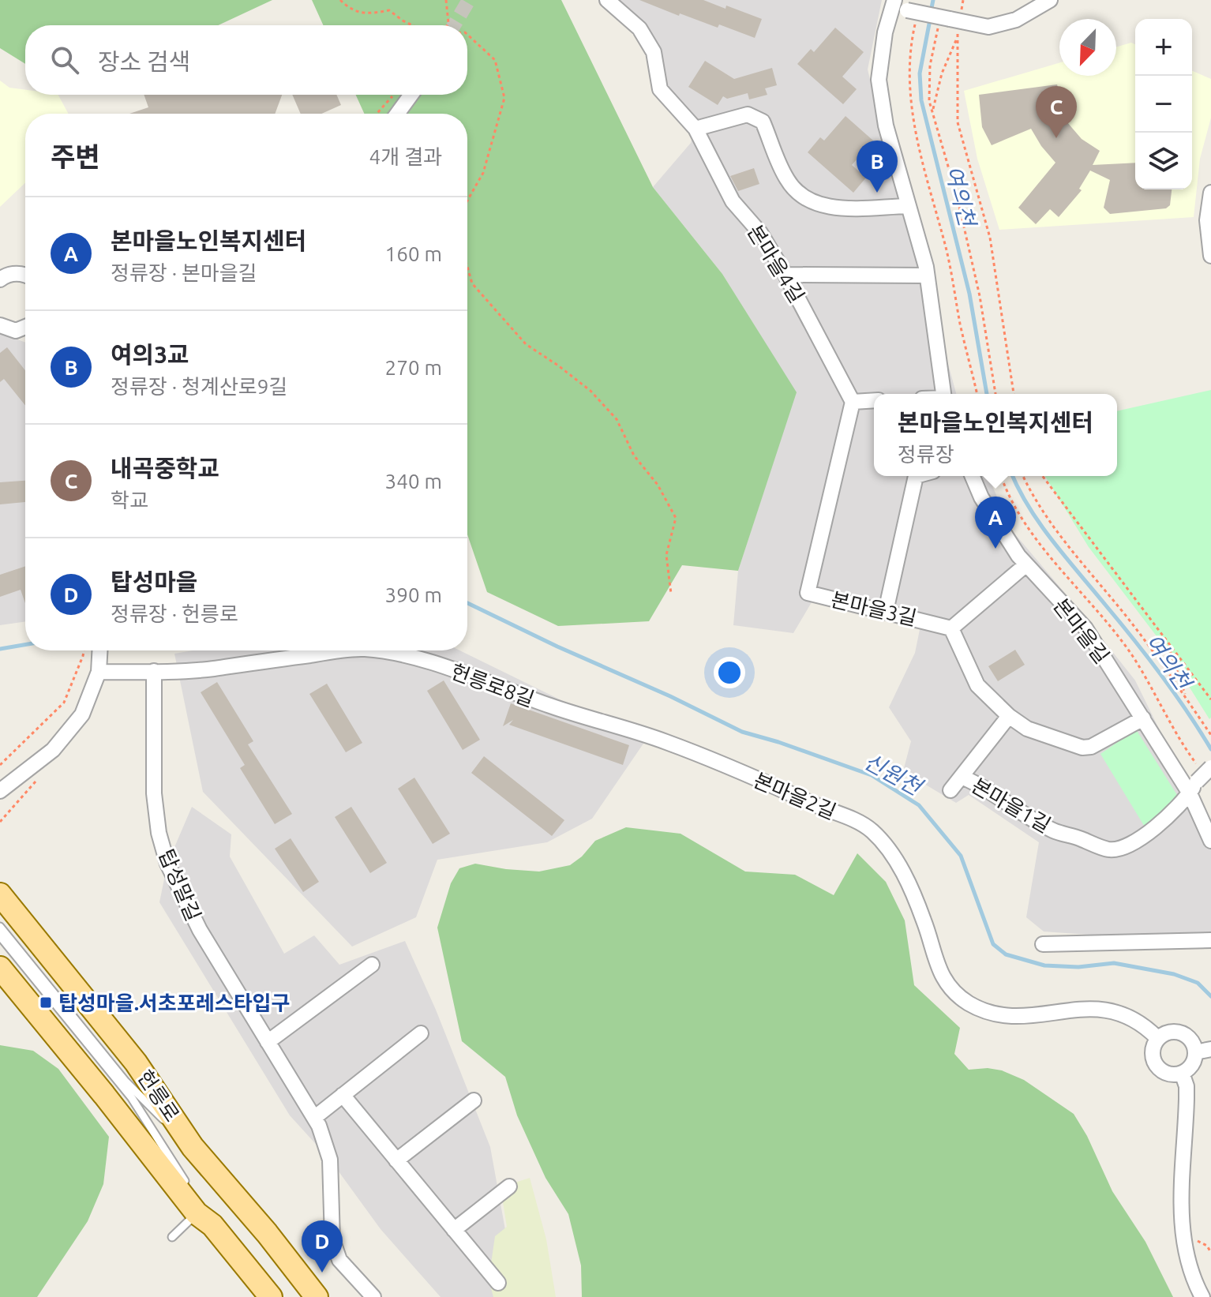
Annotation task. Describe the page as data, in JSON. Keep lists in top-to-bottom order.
{
  "streets": {
    "main road": ["헌릉로"],
    "street": [
      "본마을4길",
      "본마을3길",
      "본마을길",
      "헌릉로8길",
      "본마을2길",
      "본마을1길",
      "탑성말길"
    ]
  },
  "crossings": [
    ["본마을4길", "본마을3길"],
    ["본마을길", "본마을1길"],
    ["헌릉로8길", "본마을2길"],
    ["헌릉로8길", "탑성말길"]
  ],
  "water": ["여의천", "신원천"],
  "places": {
    "transit": ["탑성마을.서초포레스타입구"]
  },
  "north": "bottom left",
  "page": {
    "map_buttons": ["+", "−"],
    "search": "장소 검색",
    "pins": [
      "C",
      "B",
      "A",
      "D"
    ],
    "heading": ["주변", "4개 결과"],
    "list": [
      {
        "mark": "A",
        "name": "본마을노인복지센터",
        "note": "정류장 · 본마을길",
        "value": "160 m"
      },
      {
        "mark": "B",
        "name": "여의3교",
        "note": "정류장 · 청계산로9길",
        "value": "270 m"
      },
      {
        "mark": "C",
        "name": "내곡중학교",
        "note": "학교",
        "value": "340 m"
      },
      {
        "mark": "D",
        "name": "탑성마을",
        "note": "정류장 · 헌릉로",
        "value": "390 m"
      }
    ],
    "popup": ["본마을노인복지센터", "정류장"]
  }
}
